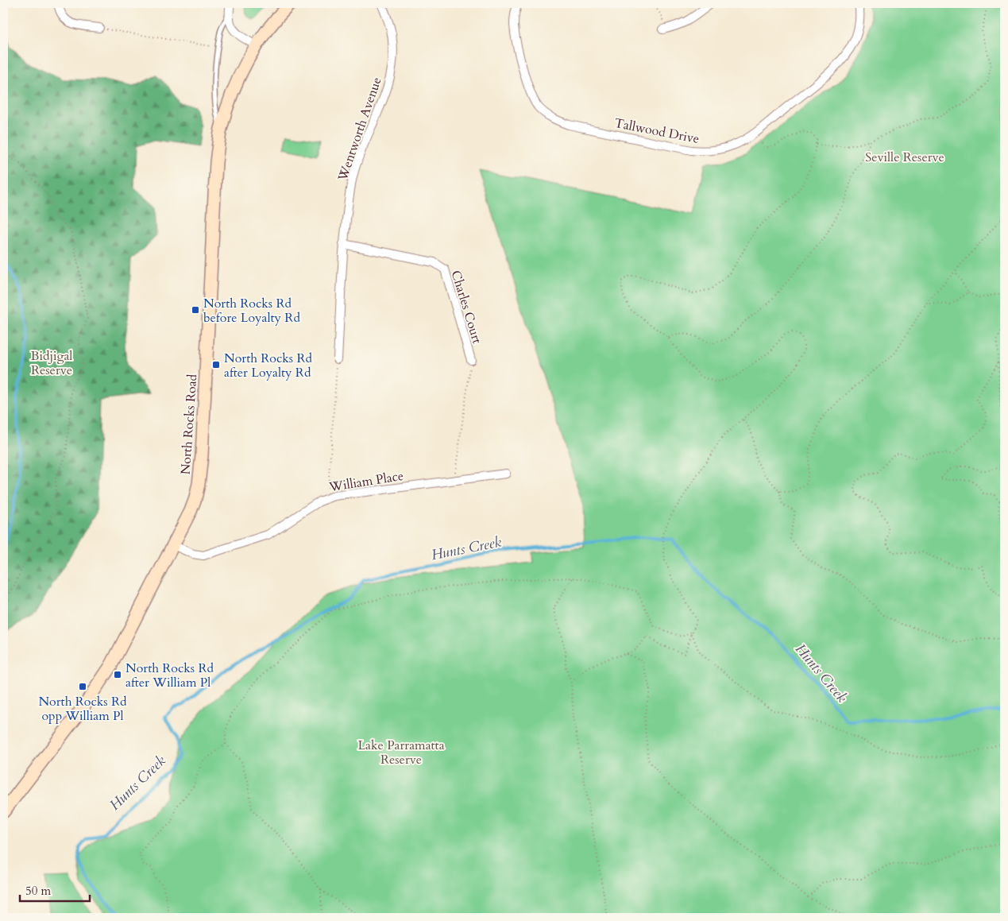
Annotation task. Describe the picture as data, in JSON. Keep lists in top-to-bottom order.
{
  "streets": {
    "main road": ["North Rocks Road"],
    "street": [
      "Wentworth Avenue",
      "Tallwood Drive",
      "Charles Court",
      "William Place"
    ]
  },
  "crossings": [
    ["Wentworth Avenue", "Charles Court"],
    ["North Rocks Road", "William Place"]
  ],
  "water": ["Hunts Creek"],
  "parks": ["Seville Reserve", "Bidjigal Reserve", "Lake Parramatta Reserve"],
  "places": {
    "transit": [
      "North Rocks Rd before Loyalty Rd",
      "North Rocks Rd after Loyalty Rd",
      "North Rocks Rd after William Pl",
      "North Rocks Rd opp William Pl"
    ]
  },
  "scale_bar": "50 m"
}
